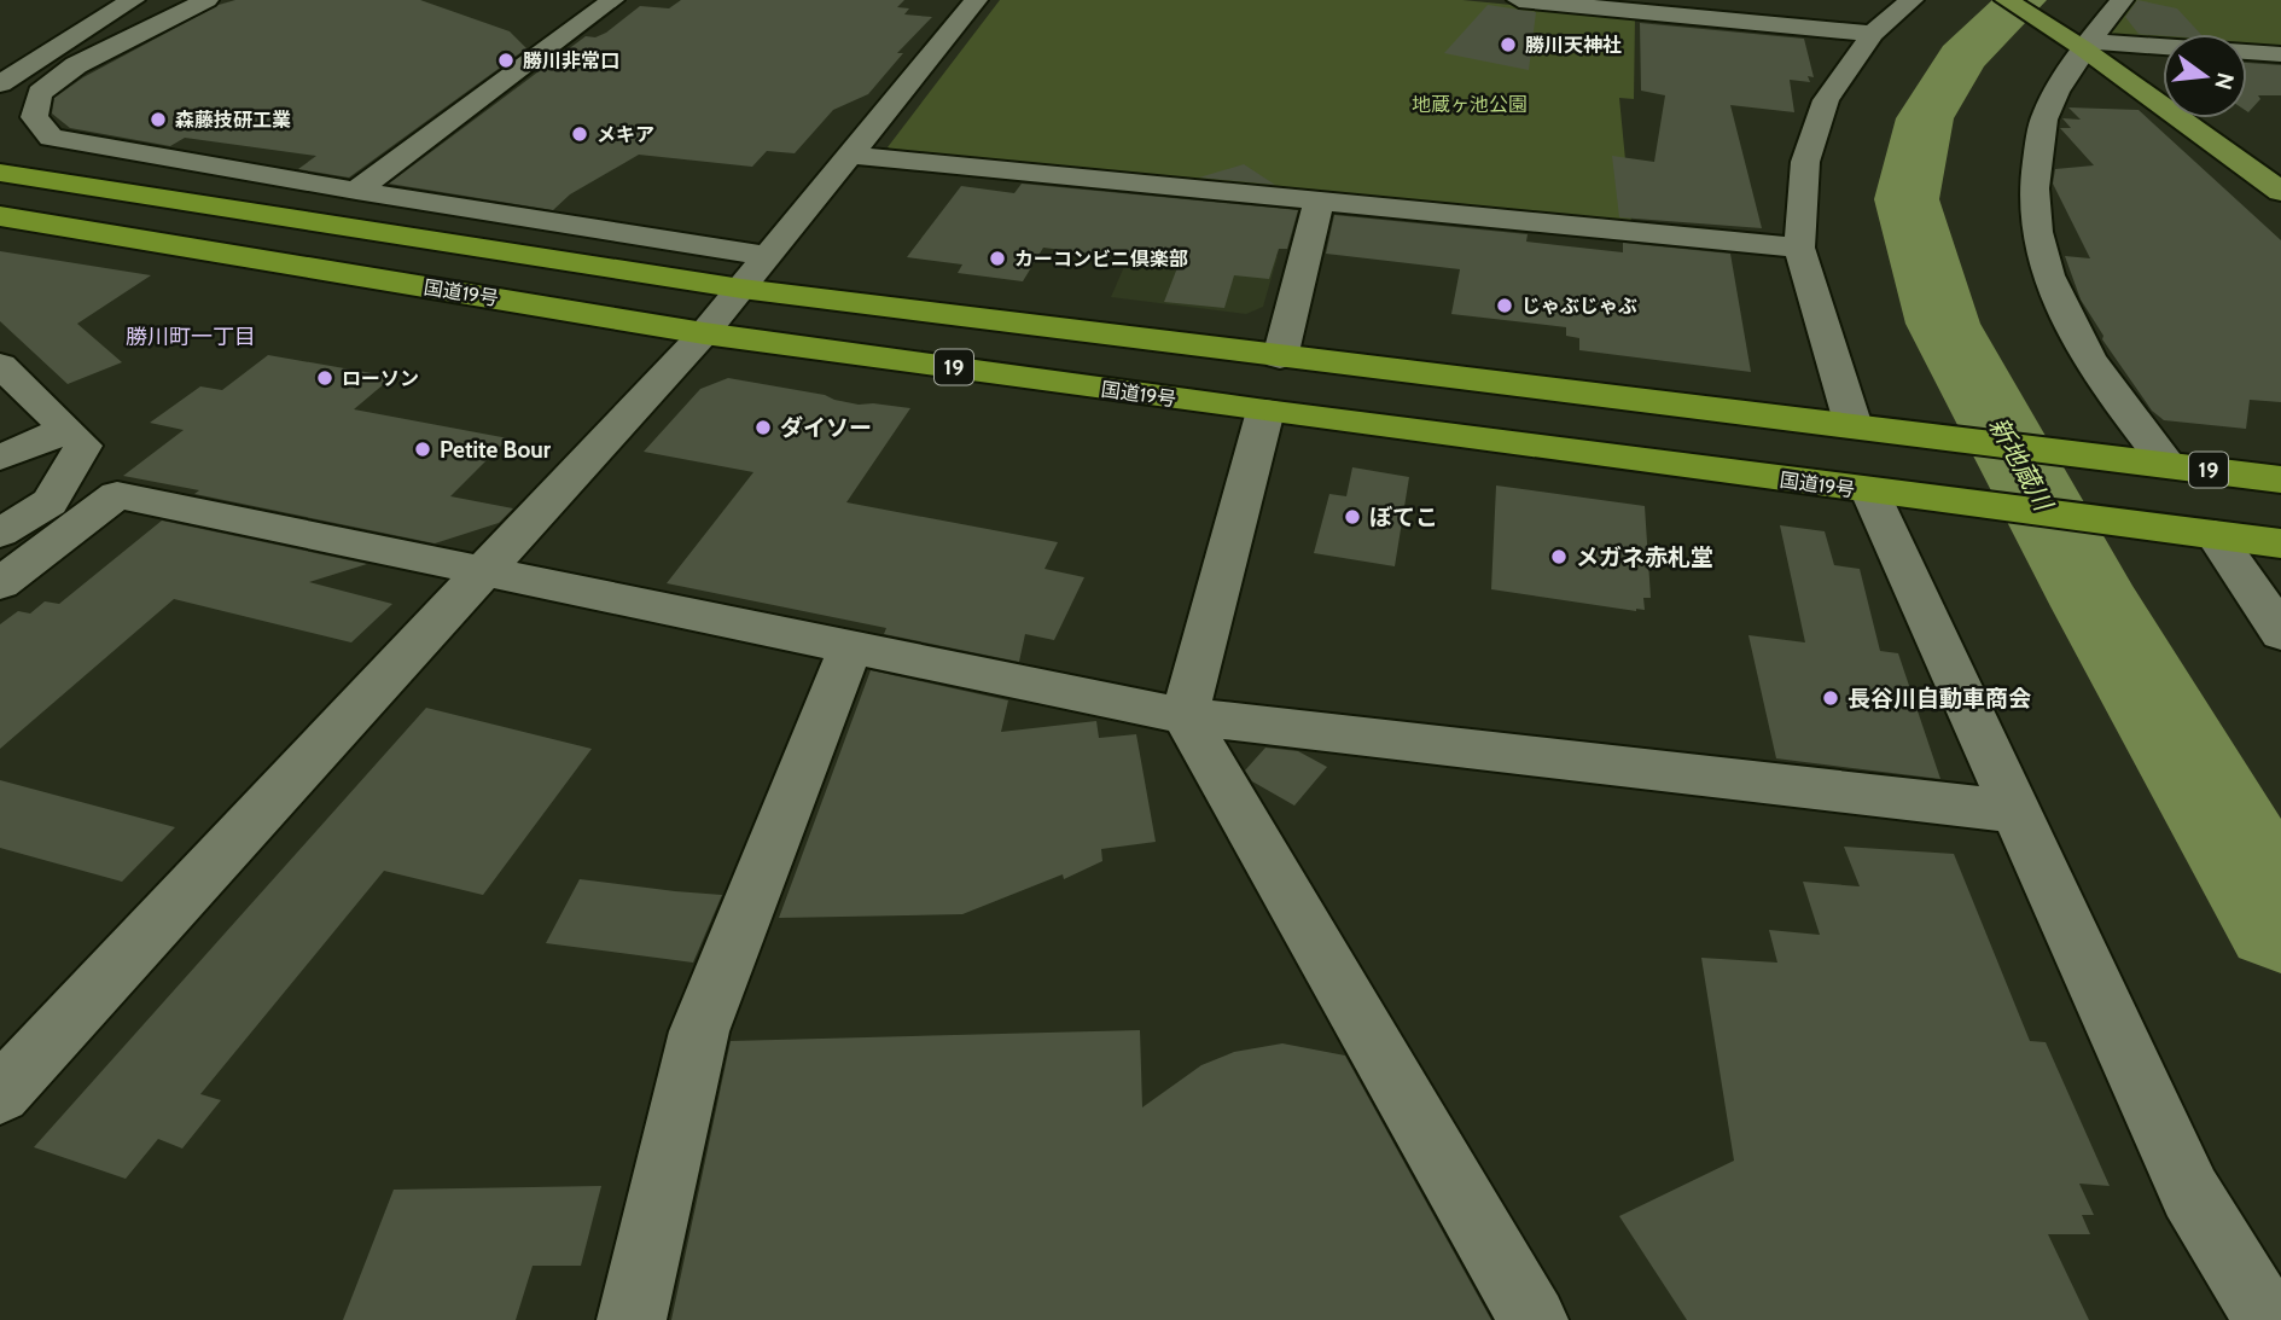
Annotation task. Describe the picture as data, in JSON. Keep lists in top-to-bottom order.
{
  "streets": {
    "highway": ["国道19号", "19"]
  },
  "districts": ["勝川町一丁目"],
  "water": ["新地蔵川"],
  "parks": ["地蔵ヶ池公園"],
  "places": [
    "勝川天神社",
    "勝川非常口",
    "森藤技研工業",
    "メキア",
    "カーコンビニ倶楽部",
    "じゃぶじゃぶ",
    "ローソン",
    "ダイソー",
    "Petite Bour",
    "ぼてこ",
    "メガネ赤札堂",
    "長谷川自動車商会"
  ],
  "north": "right"
}
